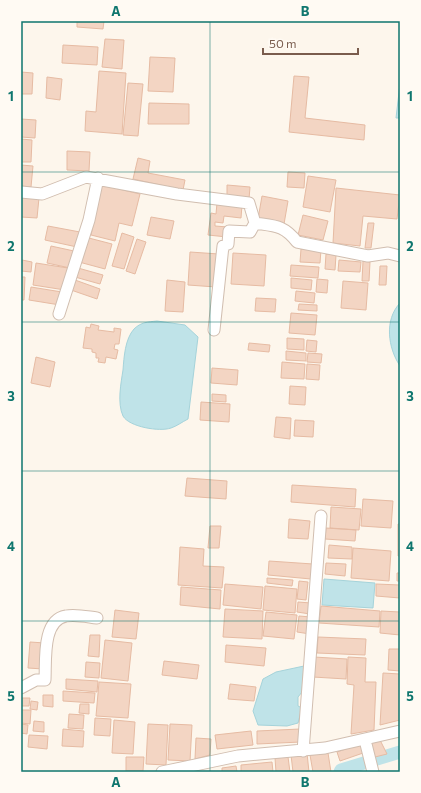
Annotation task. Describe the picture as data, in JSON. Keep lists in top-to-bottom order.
{
  "scale_bar": "50 m",
  "grid": {
    "columns": ["A", "B"],
    "rows": [
      "1",
      "2",
      "3",
      "4",
      "5"
    ]
  }
}
